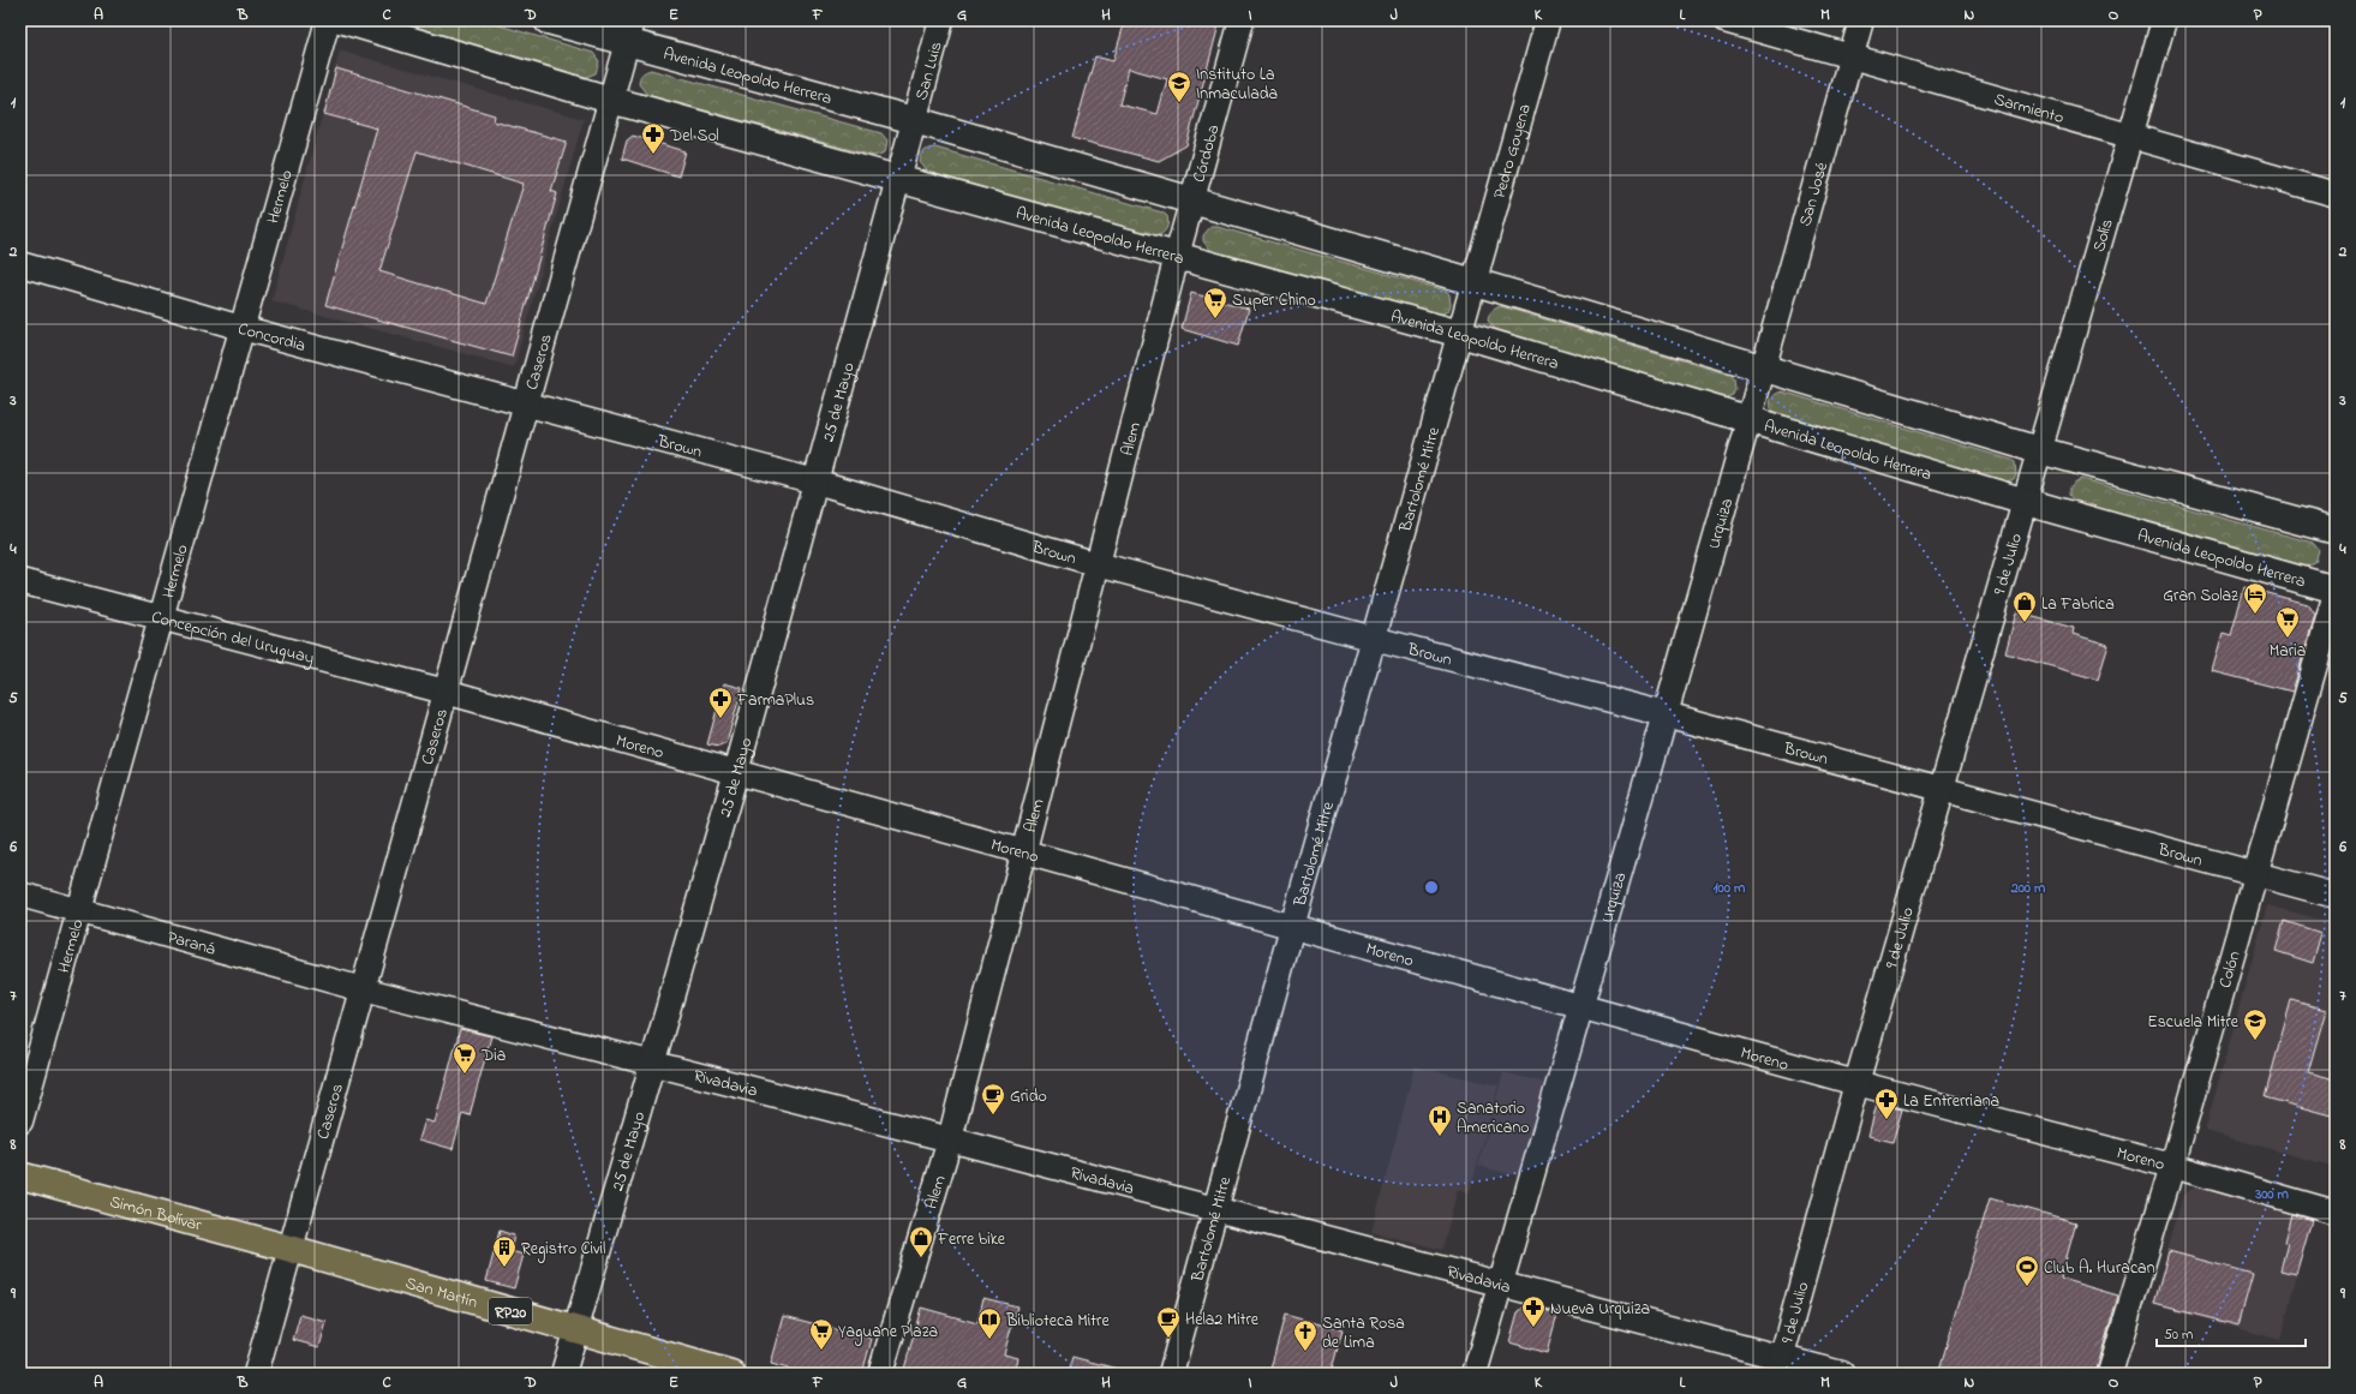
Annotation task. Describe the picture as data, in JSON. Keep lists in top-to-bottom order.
{
  "streets": {
    "main road": ["Simón Bolívar", "San Martín", "RP20"],
    "street": [
      "San Luis",
      "Avenida Leopoldo Herrera",
      "Sarmiento",
      "Pedro Goyena",
      "Córdoba",
      "San José",
      "Hermelo",
      "Solís",
      "Concordia",
      "Caseros",
      "25 de Mayo",
      "Alem",
      "Brown",
      "Bartolomé Mitre",
      "Urquiza",
      "9 de Julio",
      "Concepción del Uruguay",
      "Moreno",
      "Paraná",
      "Colón",
      "Rivadavia"
    ]
  },
  "crossings": [
    ["San Luis", "Avenida Leopoldo Herrera"],
    ["San Luis", "25 de Mayo"],
    ["Avenida Leopoldo Herrera", "Pedro Goyena"],
    ["Avenida Leopoldo Herrera", "Córdoba"],
    ["Avenida Leopoldo Herrera", "San José"],
    ["Avenida Leopoldo Herrera", "Solís"],
    ["Avenida Leopoldo Herrera", "Caseros"],
    ["Avenida Leopoldo Herrera", "25 de Mayo"],
    ["Avenida Leopoldo Herrera", "Alem"],
    ["Avenida Leopoldo Herrera", "Bartolomé Mitre"],
    ["Avenida Leopoldo Herrera", "Urquiza"],
    ["Avenida Leopoldo Herrera", "9 de Julio"],
    ["Avenida Leopoldo Herrera", "Colón"],
    ["Sarmiento", "San José"],
    ["Sarmiento", "Solís"],
    ["Pedro Goyena", "Bartolomé Mitre"],
    ["Córdoba", "Alem"],
    ["San José", "Urquiza"],
    ["Hermelo", "Concordia"],
    ["Hermelo", "Concepción del Uruguay"],
    ["Hermelo", "Paraná"],
    ["Solís", "9 de Julio"],
    ["Concordia", "Caseros"],
    ["Concordia", "Brown"],
    ["Caseros", "Brown"],
    ["Caseros", "Concepción del Uruguay"],
    ["Caseros", "Moreno"],
    ["Caseros", "Paraná"],
    ["Caseros", "Rivadavia"],
    ["Caseros", "Simón Bolívar"],
    ["Caseros", "San Martín"],
    ["25 de Mayo", "Brown"],
    ["25 de Mayo", "Moreno"],
    ["25 de Mayo", "Rivadavia"],
    ["25 de Mayo", "San Martín"],
    ["Alem", "Brown"],
    ["Alem", "Moreno"],
    ["Alem", "Rivadavia"],
    ["Brown", "Bartolomé Mitre"],
    ["Brown", "Urquiza"],
    ["Brown", "9 de Julio"],
    ["Brown", "Colón"],
    ["Bartolomé Mitre", "Moreno"],
    ["Bartolomé Mitre", "Rivadavia"],
    ["Urquiza", "Moreno"],
    ["Urquiza", "Rivadavia"],
    ["9 de Julio", "Moreno"],
    ["9 de Julio", "Rivadavia"],
    ["Concepción del Uruguay", "Moreno"],
    ["Moreno", "Colón"],
    ["Paraná", "Rivadavia"],
    ["Simón Bolívar", "San Martín"]
  ],
  "places": {
    "school or university": ["Instituto La Inmaculada", "Escuela Mitre"],
    "pharmacy": [
      "Del Sol",
      "FarmaPlus",
      "La Entrerriana",
      "Nueva Urquiza"
    ],
    "supermarket": [
      "Super Chino",
      "Maria",
      "Dia",
      "Yaguane Plaza"
    ],
    "hotel": ["Gran Solaz"],
    "shop": ["La Fabrica", "Ferre bike"],
    "cafe": ["Grido", "Hela2 Mitre"],
    "hospital": ["Sanatorio Americano"],
    "building": ["Registro Civil"],
    "sports": ["Club A. Huracan"],
    "library": ["Biblioteca Mitre"],
    "church": ["Santa Rosa de Lima"]
  },
  "scale_bar": "50 m",
  "grid": {
    "columns": [
      "A",
      "B",
      "C",
      "D",
      "E",
      "F",
      "G",
      "H",
      "I",
      "J",
      "K",
      "L",
      "M",
      "N",
      "O",
      "P"
    ],
    "rows": [
      "1",
      "2",
      "3",
      "4",
      "5",
      "6",
      "7",
      "8",
      "9"
    ]
  },
  "rings": ["100 m", "200 m", "300 m"]
}
